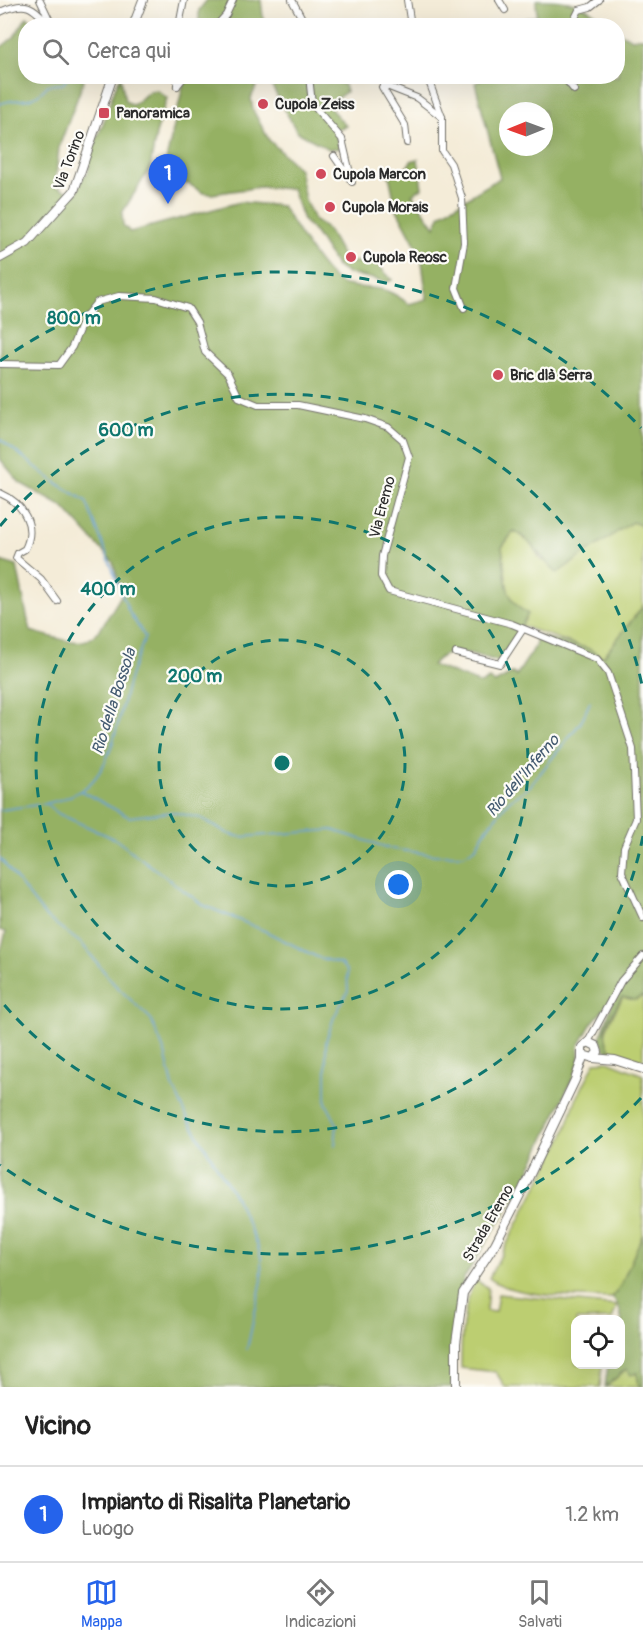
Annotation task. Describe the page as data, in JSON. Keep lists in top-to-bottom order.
{
  "streets": {
    "main road": ["Via Torino", "Strada Eremo"],
    "street": ["Via Eremo"]
  },
  "water": ["Rio della Bossola", "Rio dell'Inferno"],
  "places": {
    "other": [
      "Cupola Zeiss",
      "Cupola Marcon",
      "Cupola Morais",
      "Cupola Reosc",
      "Bric dlà Serra"
    ],
    "transit": ["Panoramica"]
  },
  "north": "left",
  "page": {
    "search": "Cerca qui",
    "pins": "1",
    "heading": "Vicino",
    "list": [
      {
        "mark": "1",
        "name": "Impianto di Risalita Planetario",
        "note": "Luogo",
        "value": "1.2 km"
      }
    ],
    "nav": ["Mappa", "Indicazioni", "Salvati"]
  },
  "rings": [
    "800 m",
    "600 m",
    "400 m",
    "200 m"
  ]
}
